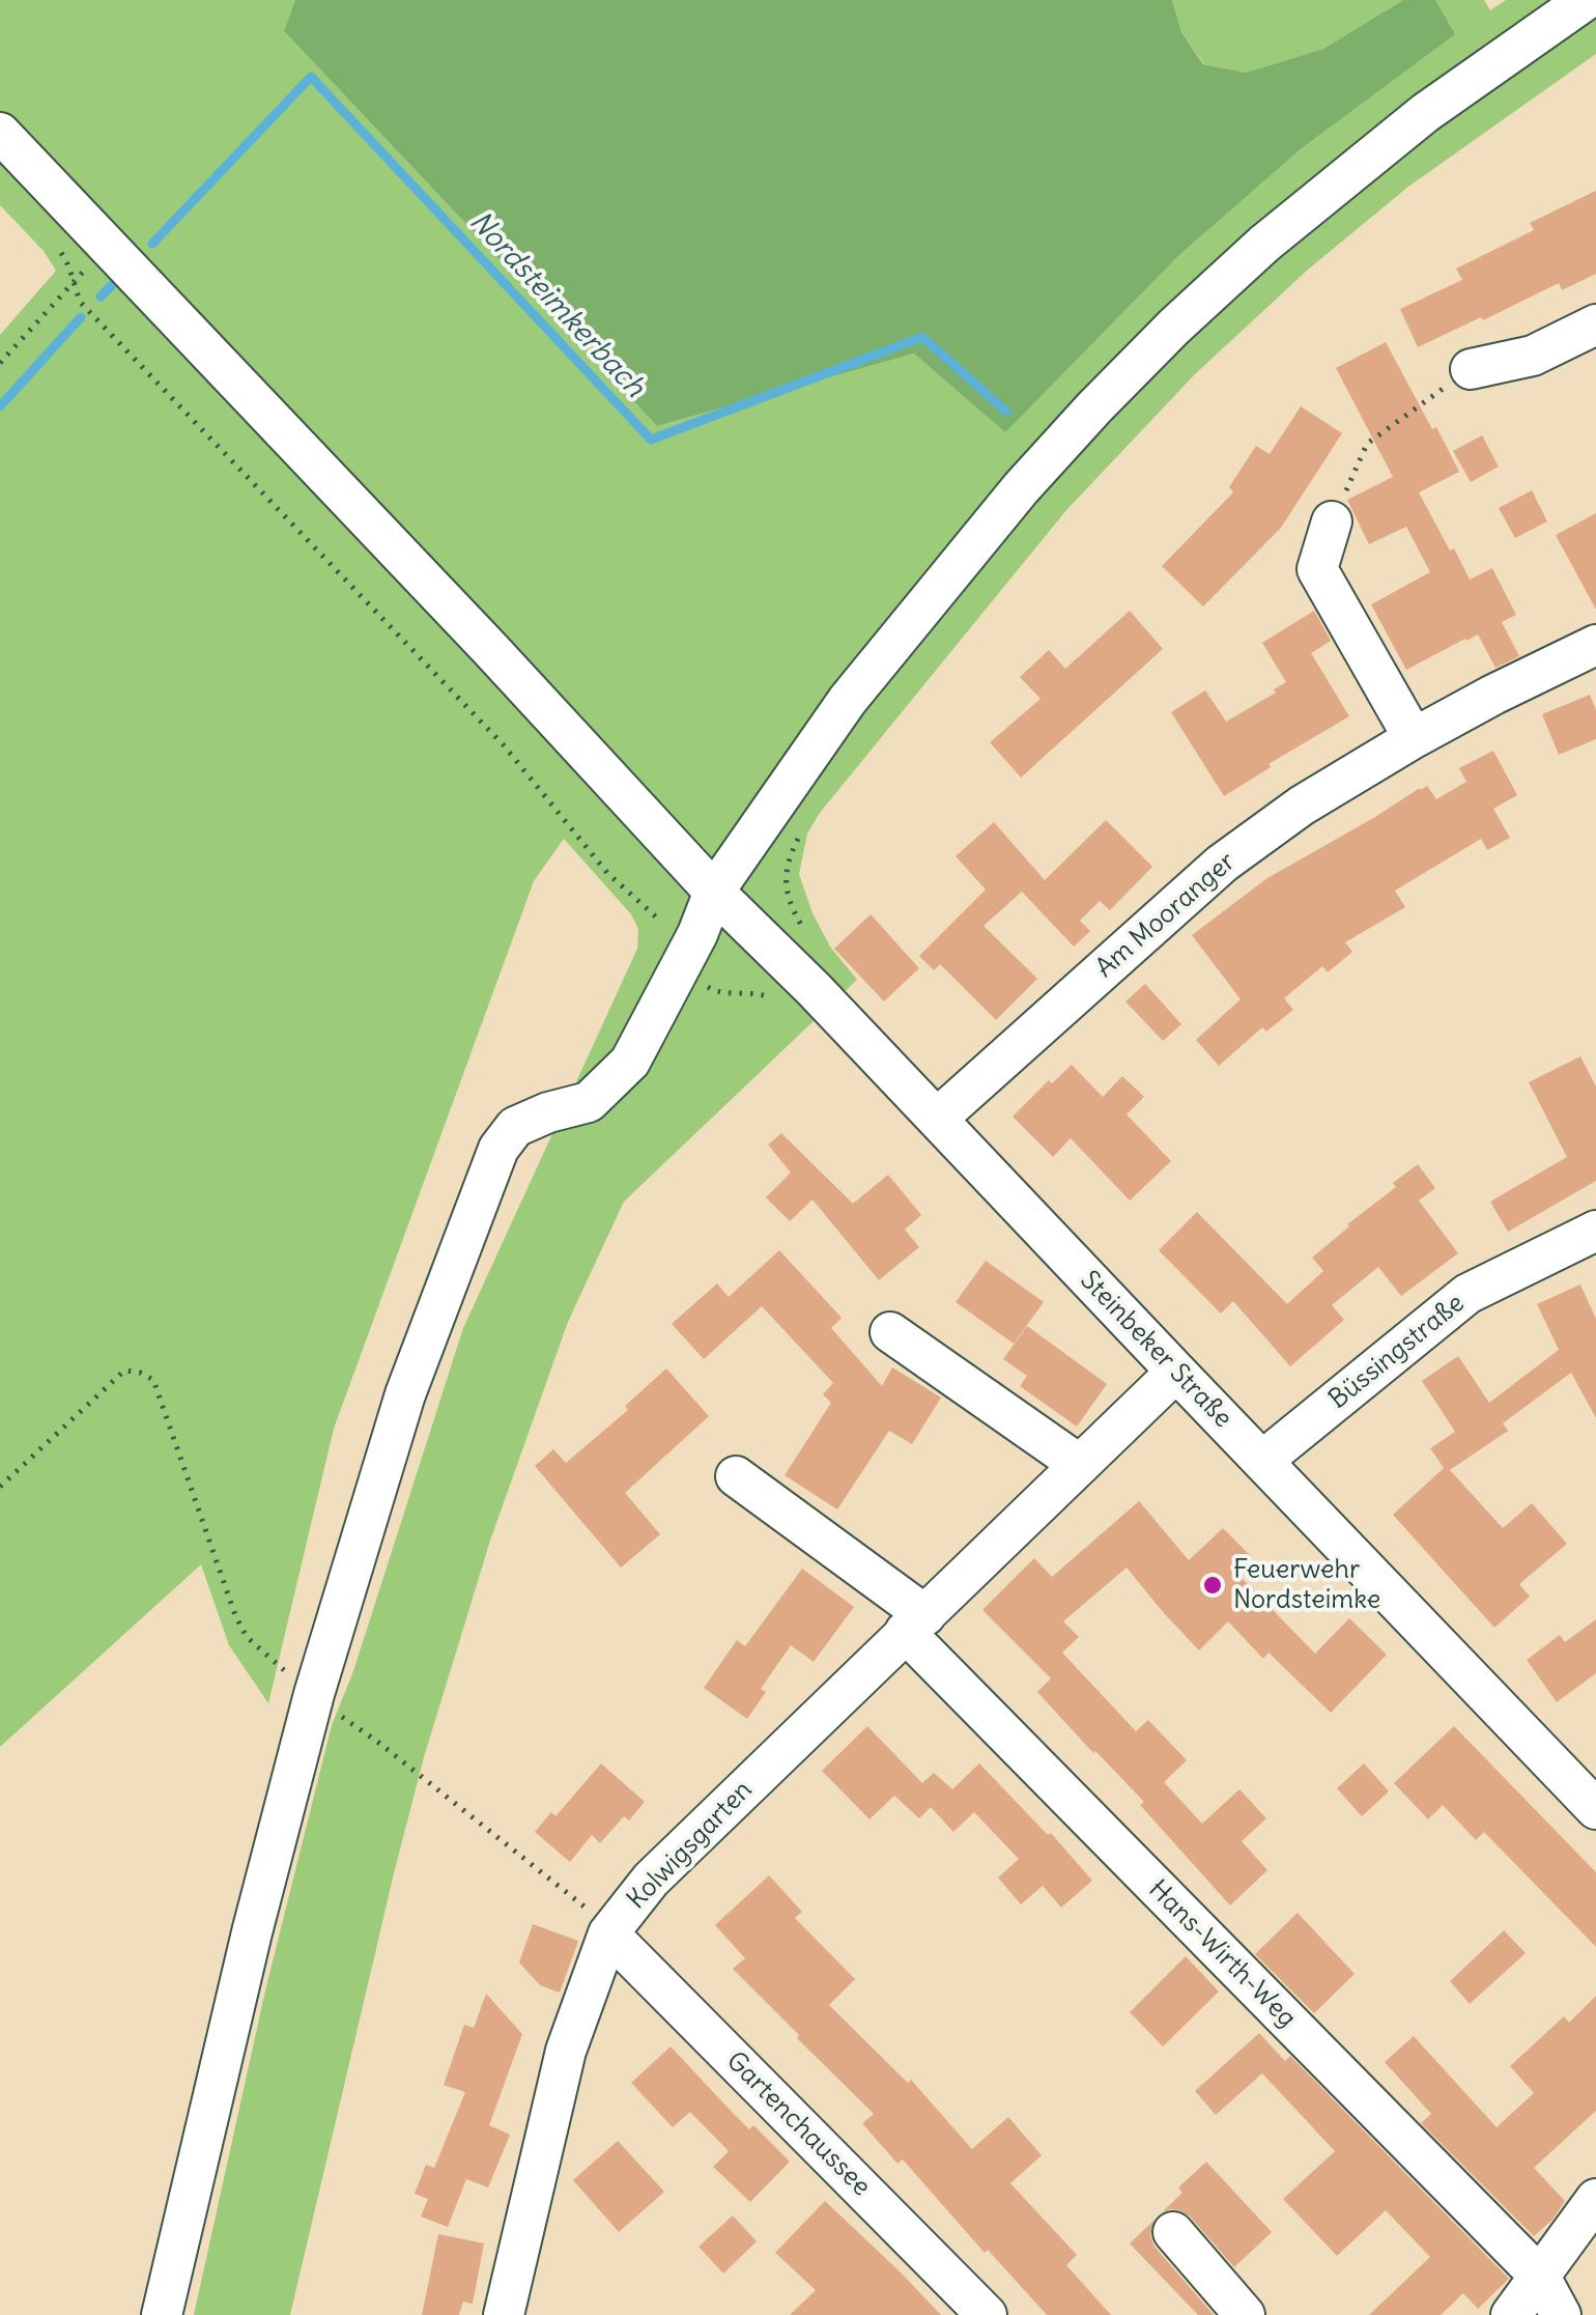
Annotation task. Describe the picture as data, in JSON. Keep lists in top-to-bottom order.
{
  "streets": {
    "street": [
      "Am Mooranger",
      "Steinbeker Straße",
      "Büssingstraße",
      "Kolwigsgarten",
      "Hans-Wirth-Weg",
      "Gartenchaussee"
    ]
  },
  "crossings": [
    ["Am Mooranger", "Steinbeker Straße"],
    ["Steinbeker Straße", "Büssingstraße"],
    ["Steinbeker Straße", "Kolwigsgarten"],
    ["Kolwigsgarten", "Hans-Wirth-Weg"],
    ["Kolwigsgarten", "Gartenchaussee"]
  ],
  "water": ["Nordsteimkerbach"],
  "places": ["Feuerwehr Nordsteimke"]
}
